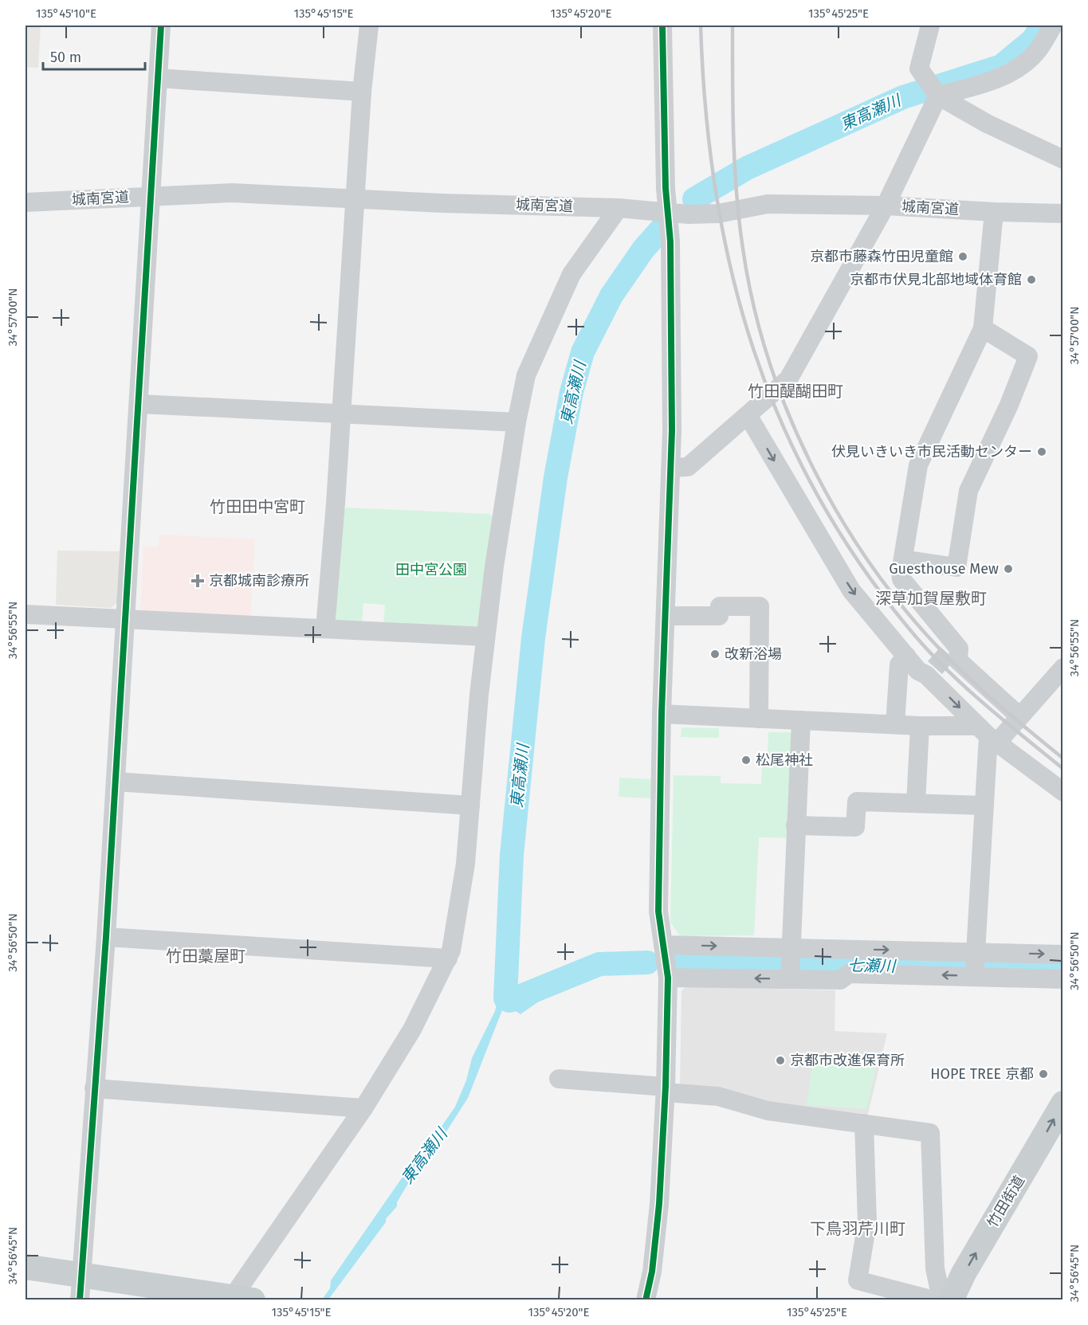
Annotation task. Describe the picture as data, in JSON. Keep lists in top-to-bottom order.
{
  "streets": {
    "main road": ["竹田街道"],
    "street": ["城南宮道"]
  },
  "one_way": ["竹田街道"],
  "districts": [
    "竹田醍醐田町",
    "竹田田中宮町",
    "深草加賀屋敷町",
    "竹田藁屋町",
    "下鳥羽芹川町"
  ],
  "water": ["東高瀬川", "七瀬川"],
  "parks": ["田中宮公園"],
  "places": {
    "other": [
      "京都市藤森竹田児童館",
      "京都市伏見北部地域体育館",
      "伏見いきいき市民活動センター",
      "Guesthouse Mew",
      "改新浴場",
      "松尾神社",
      "京都市改進保育所",
      "HOPE TREE 京都"
    ],
    "health": ["京都城南診療所"]
  },
  "scale_bar": "50 m",
  "coordinates": [
    "135°45'10\"E",
    "135°45'15\"E",
    "135°45'20\"E",
    "135°45'25\"E",
    "34°57'00\"N",
    "34°56'55\"N",
    "34°56'50\"N",
    "34°56'45\"N"
  ]
}
